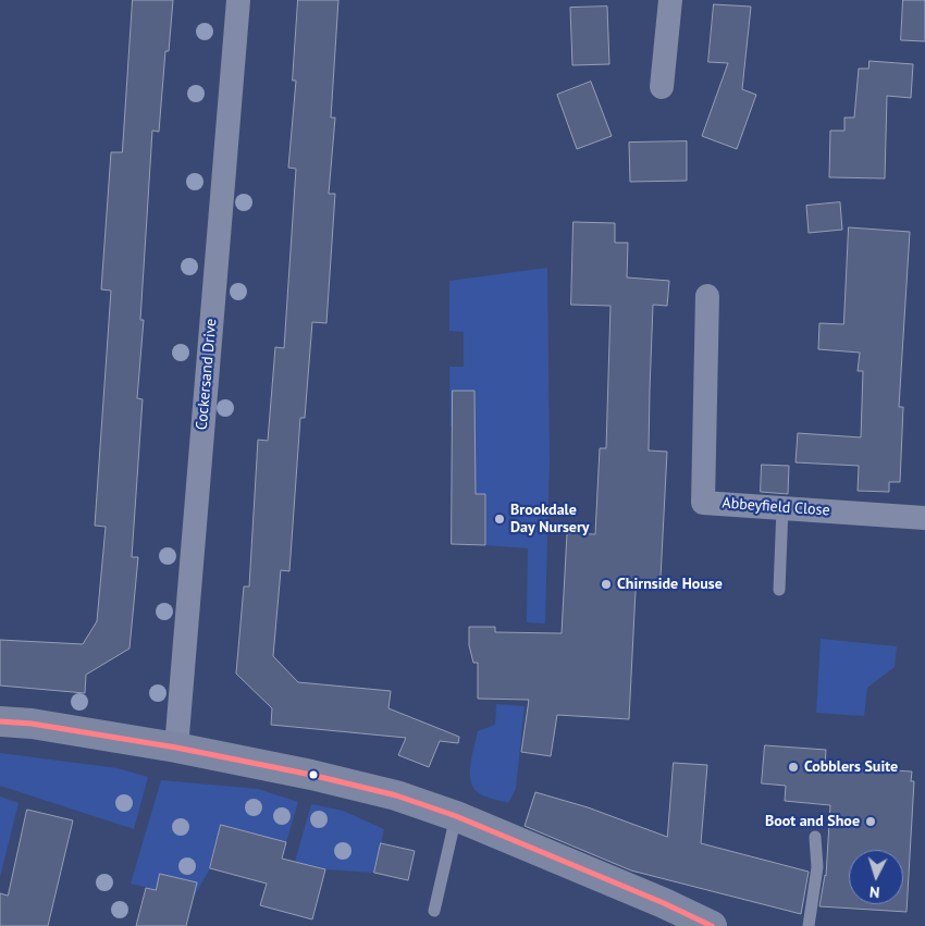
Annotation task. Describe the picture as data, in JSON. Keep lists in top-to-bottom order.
{
  "streets": {
    "street": ["Cockersand Drive", "Abbeyfield Close"]
  },
  "places": [
    "Brookdale Day Nursery",
    "Chirnside House",
    "Cobblers Suite",
    "Boot and Shoe"
  ],
  "north": "bottom"
}
